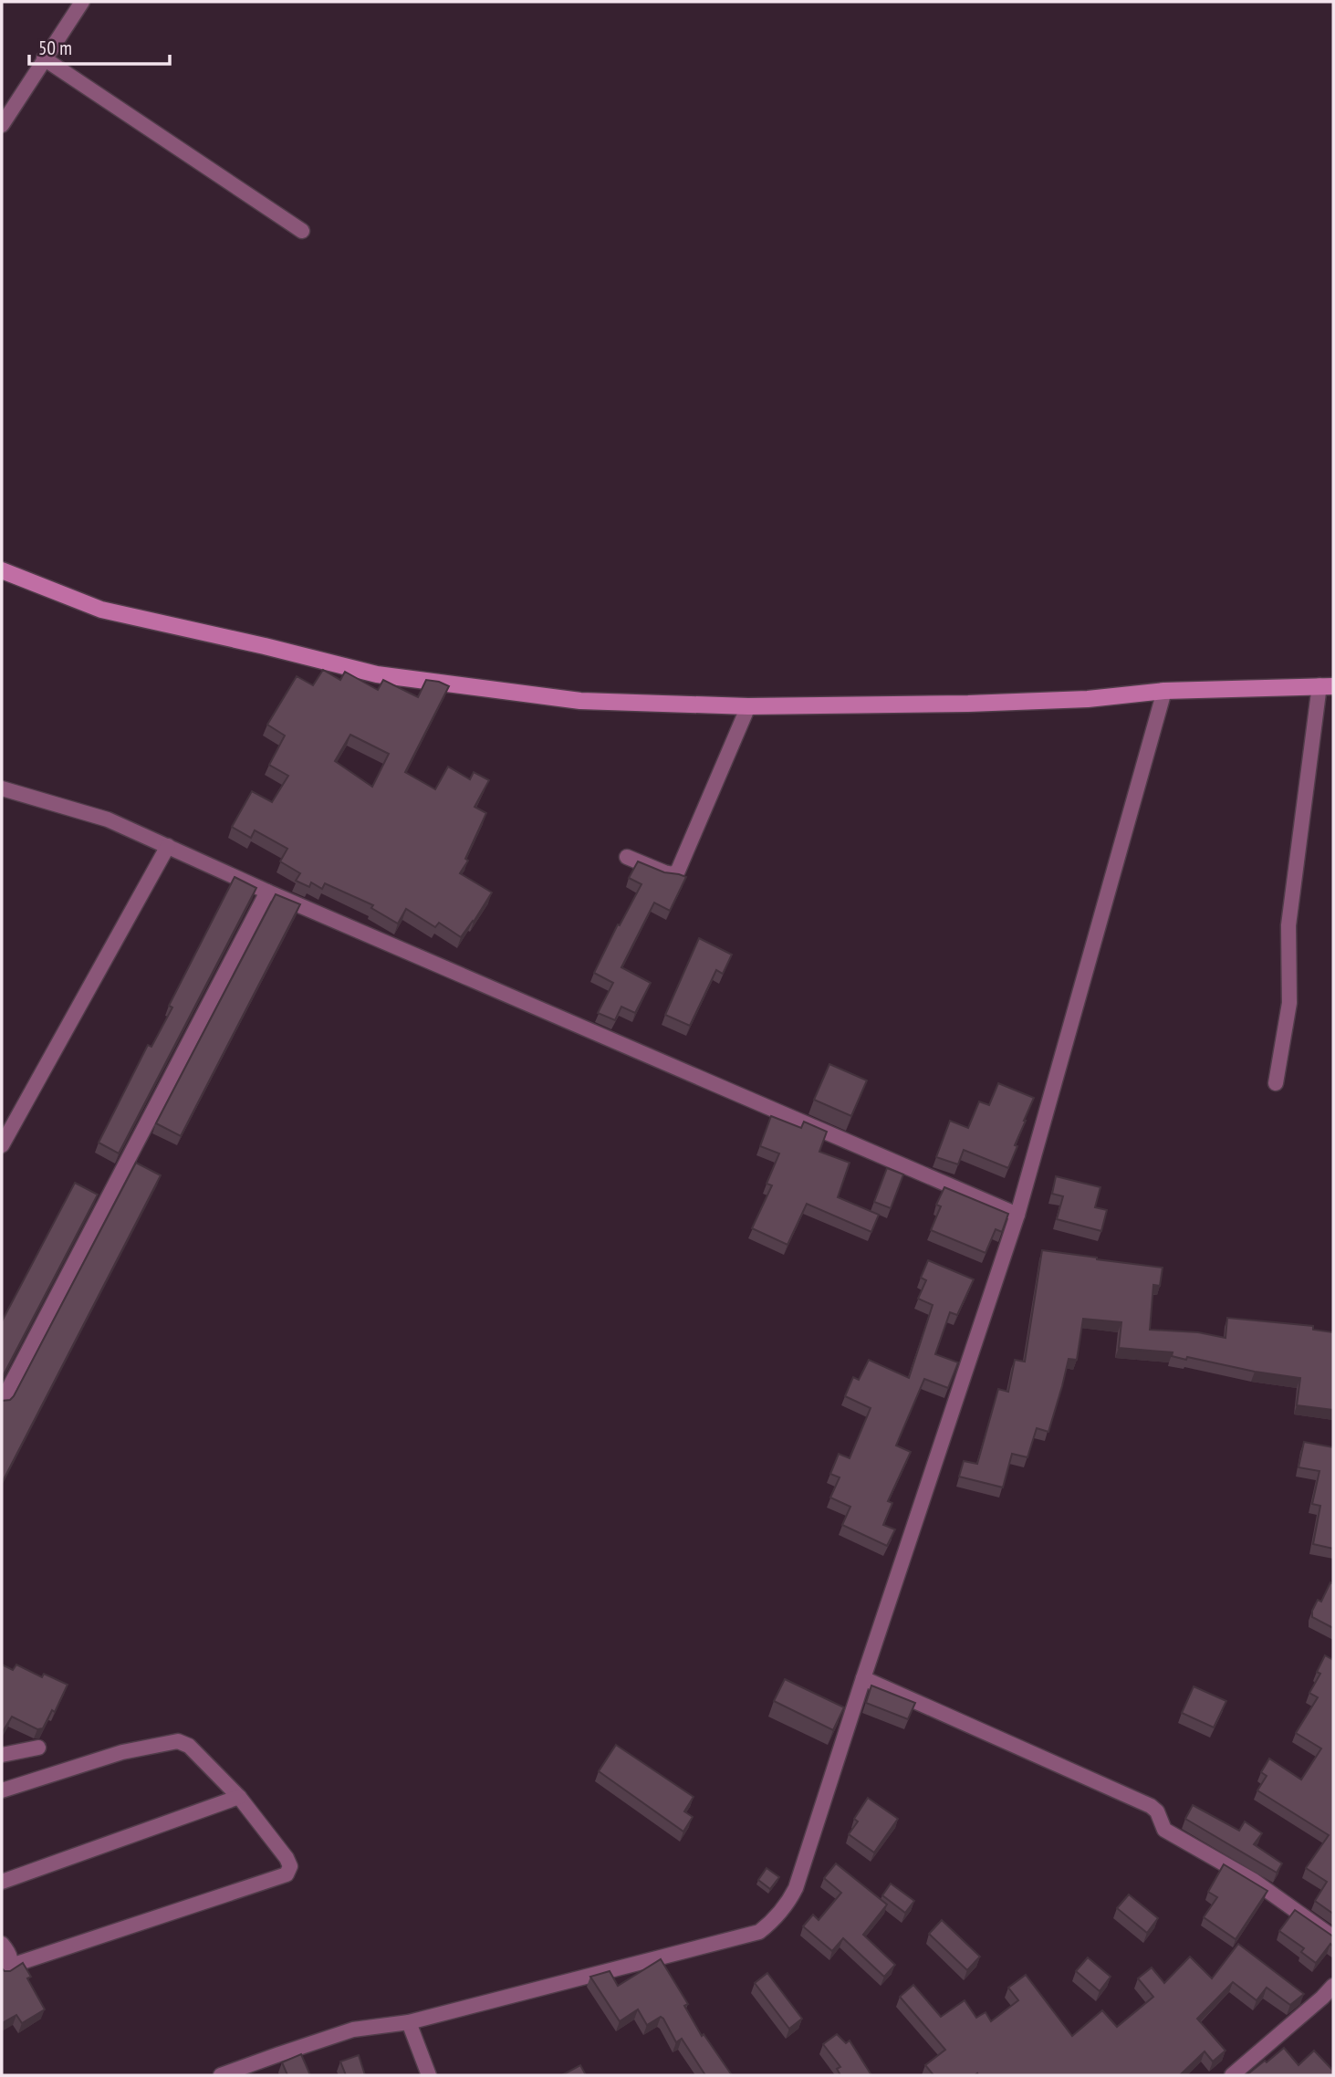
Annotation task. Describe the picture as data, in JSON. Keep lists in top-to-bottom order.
{
  "scale_bar": "50 m"
}
